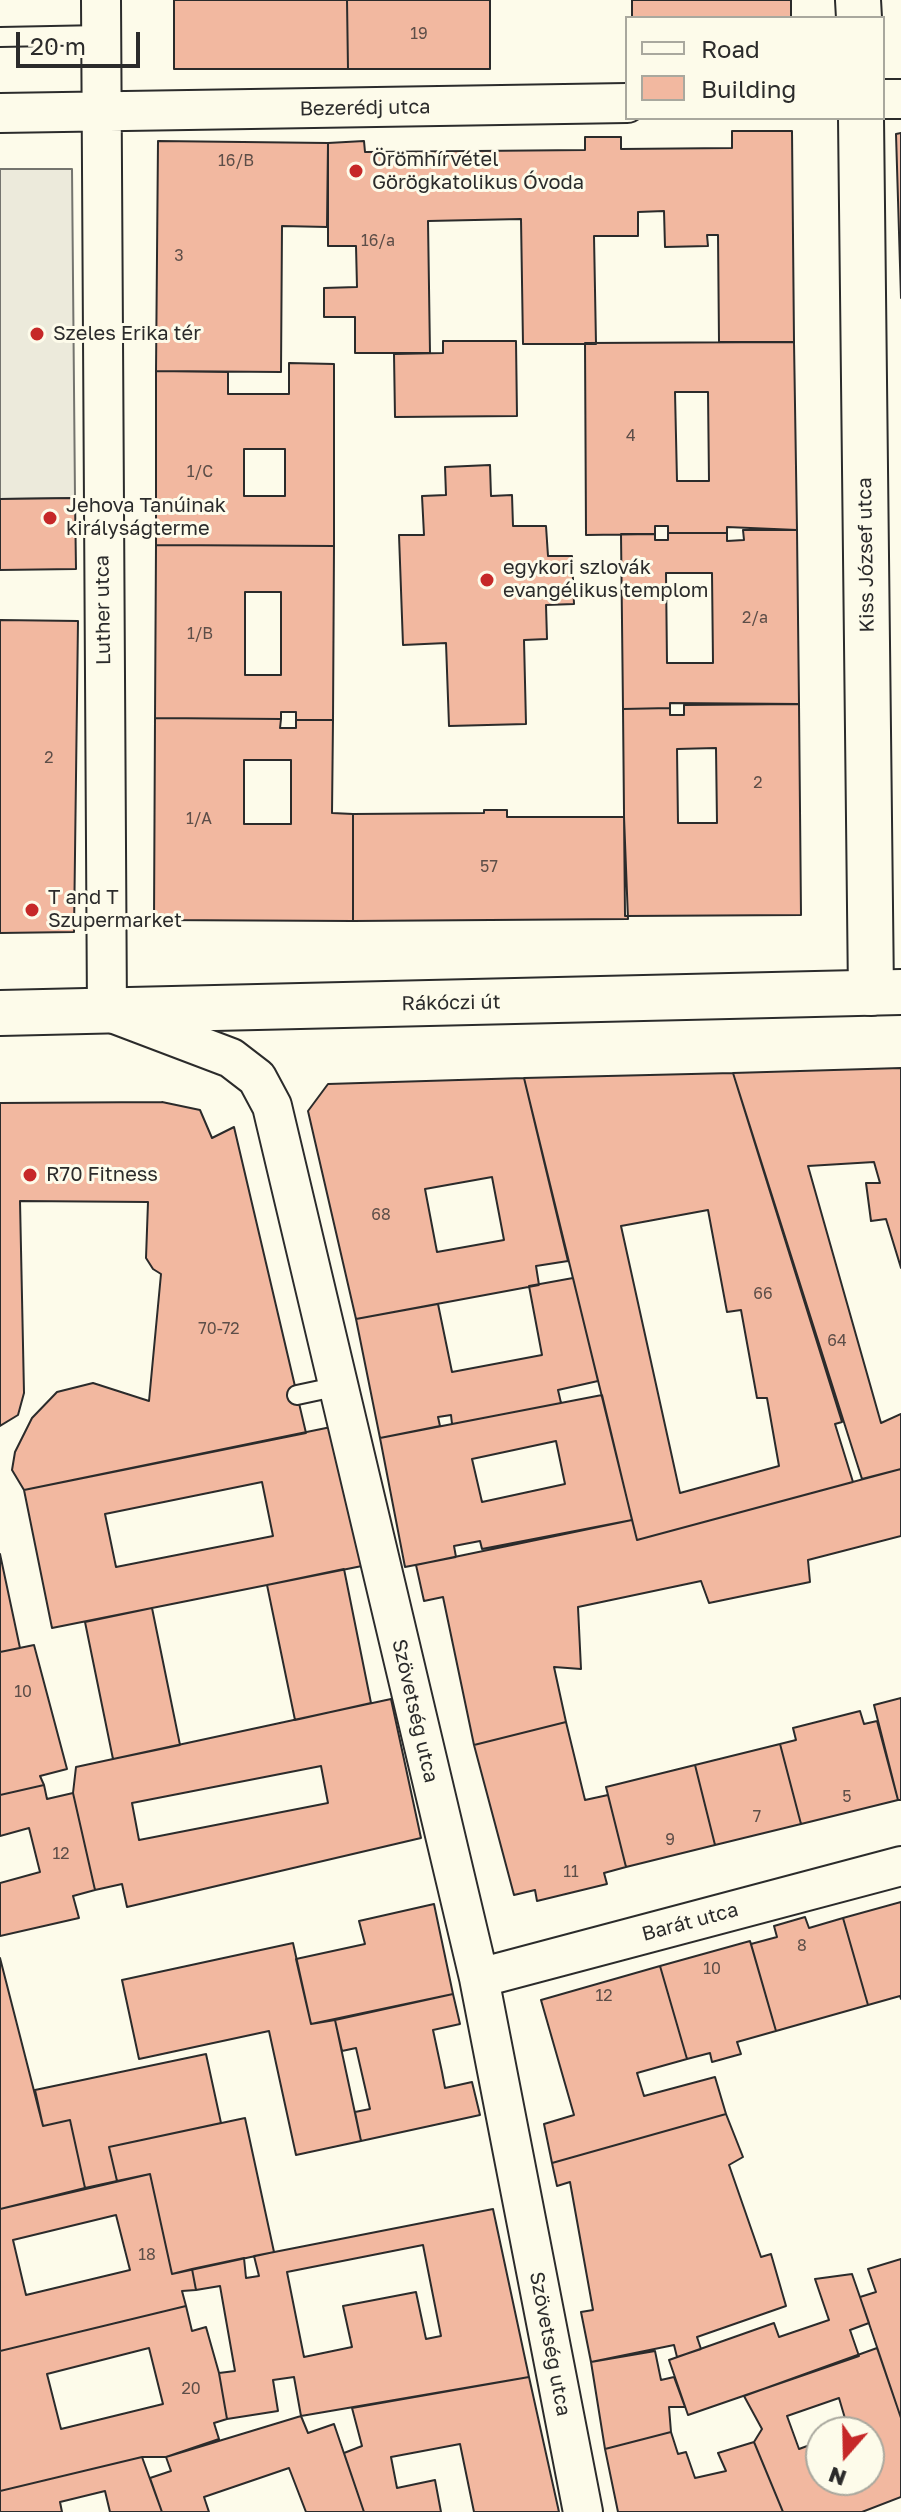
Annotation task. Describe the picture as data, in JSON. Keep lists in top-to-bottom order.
{
  "streets": {
    "street": [
      "Bezerédj utca",
      "Kiss József utca",
      "Luther utca",
      "Rákóczi út",
      "Szövetség utca",
      "Barát utca"
    ]
  },
  "crossings": [
    ["Bezerédj utca", "Luther utca"],
    ["Kiss József utca", "Rákóczi út"],
    ["Luther utca", "Rákóczi út"],
    ["Luther utca", "Szövetség utca"],
    ["Rákóczi út", "Szövetség utca"],
    ["Szövetség utca", "Barát utca"]
  ],
  "places": [
    "Örömhírvétel Görögkatolikus Óvoda",
    "Szeles Erika tér",
    "Jehova Tanúinak királyságterme",
    "egykori szlovák evangélikus templom",
    "T and T Szupermarket",
    "R70 Fitness"
  ],
  "house_numbers": [
    "19",
    "16/B",
    "16/a",
    "3",
    "4",
    "1/C",
    "2/a",
    "1/B",
    "2",
    "2",
    "1/A",
    "57",
    "68",
    "66",
    "70-72",
    "64",
    "10",
    "5",
    "7",
    "9",
    "12",
    "11",
    "8",
    "10",
    "12",
    "18",
    "20"
  ],
  "legend": ["Road", "Building"],
  "scale_bar": "20 m",
  "north": "bottom"
}
